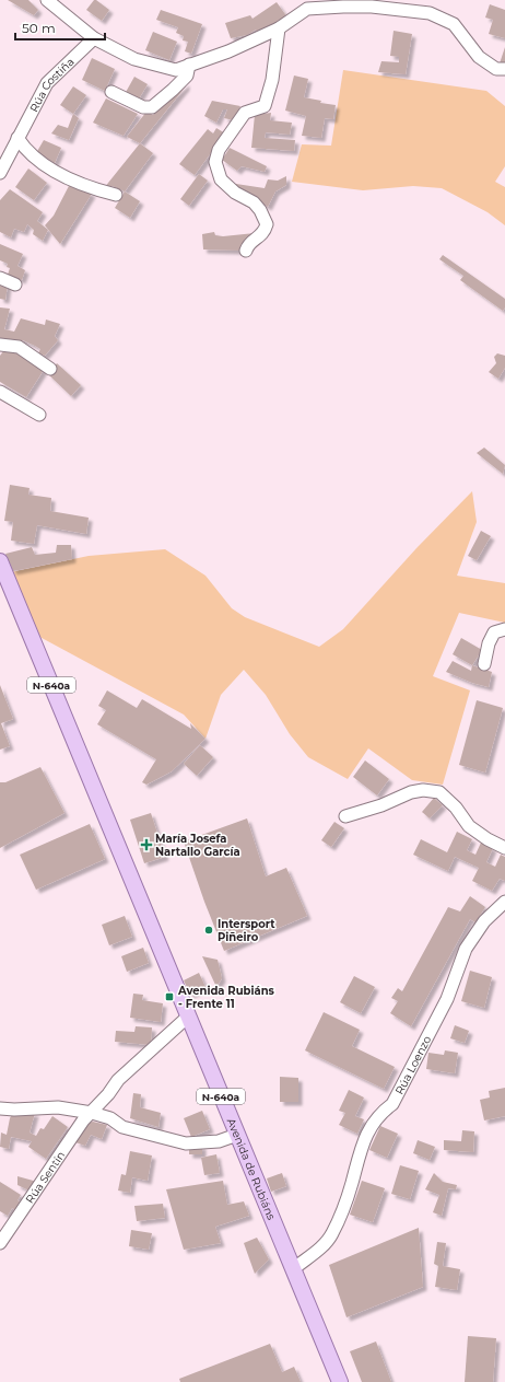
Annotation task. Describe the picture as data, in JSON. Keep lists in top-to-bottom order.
{
  "streets": {
    "main road": ["N-640a", "Avenida de Rubiáns"],
    "street": ["Rúa Costiña", "Rúa Loenzo", "Rúa Sentín"]
  },
  "crossings": [
    ["Rúa Loenzo", "Avenida de Rubiáns"],
    ["Avenida de Rubiáns", "Rúa Sentín"]
  ],
  "places": {
    "health": ["María Josefa Nartallo García"],
    "other": ["Intersport Piñeiro"],
    "transit": ["Avenida Rubiáns - Frente 11"]
  },
  "scale_bar": "50 m"
}
